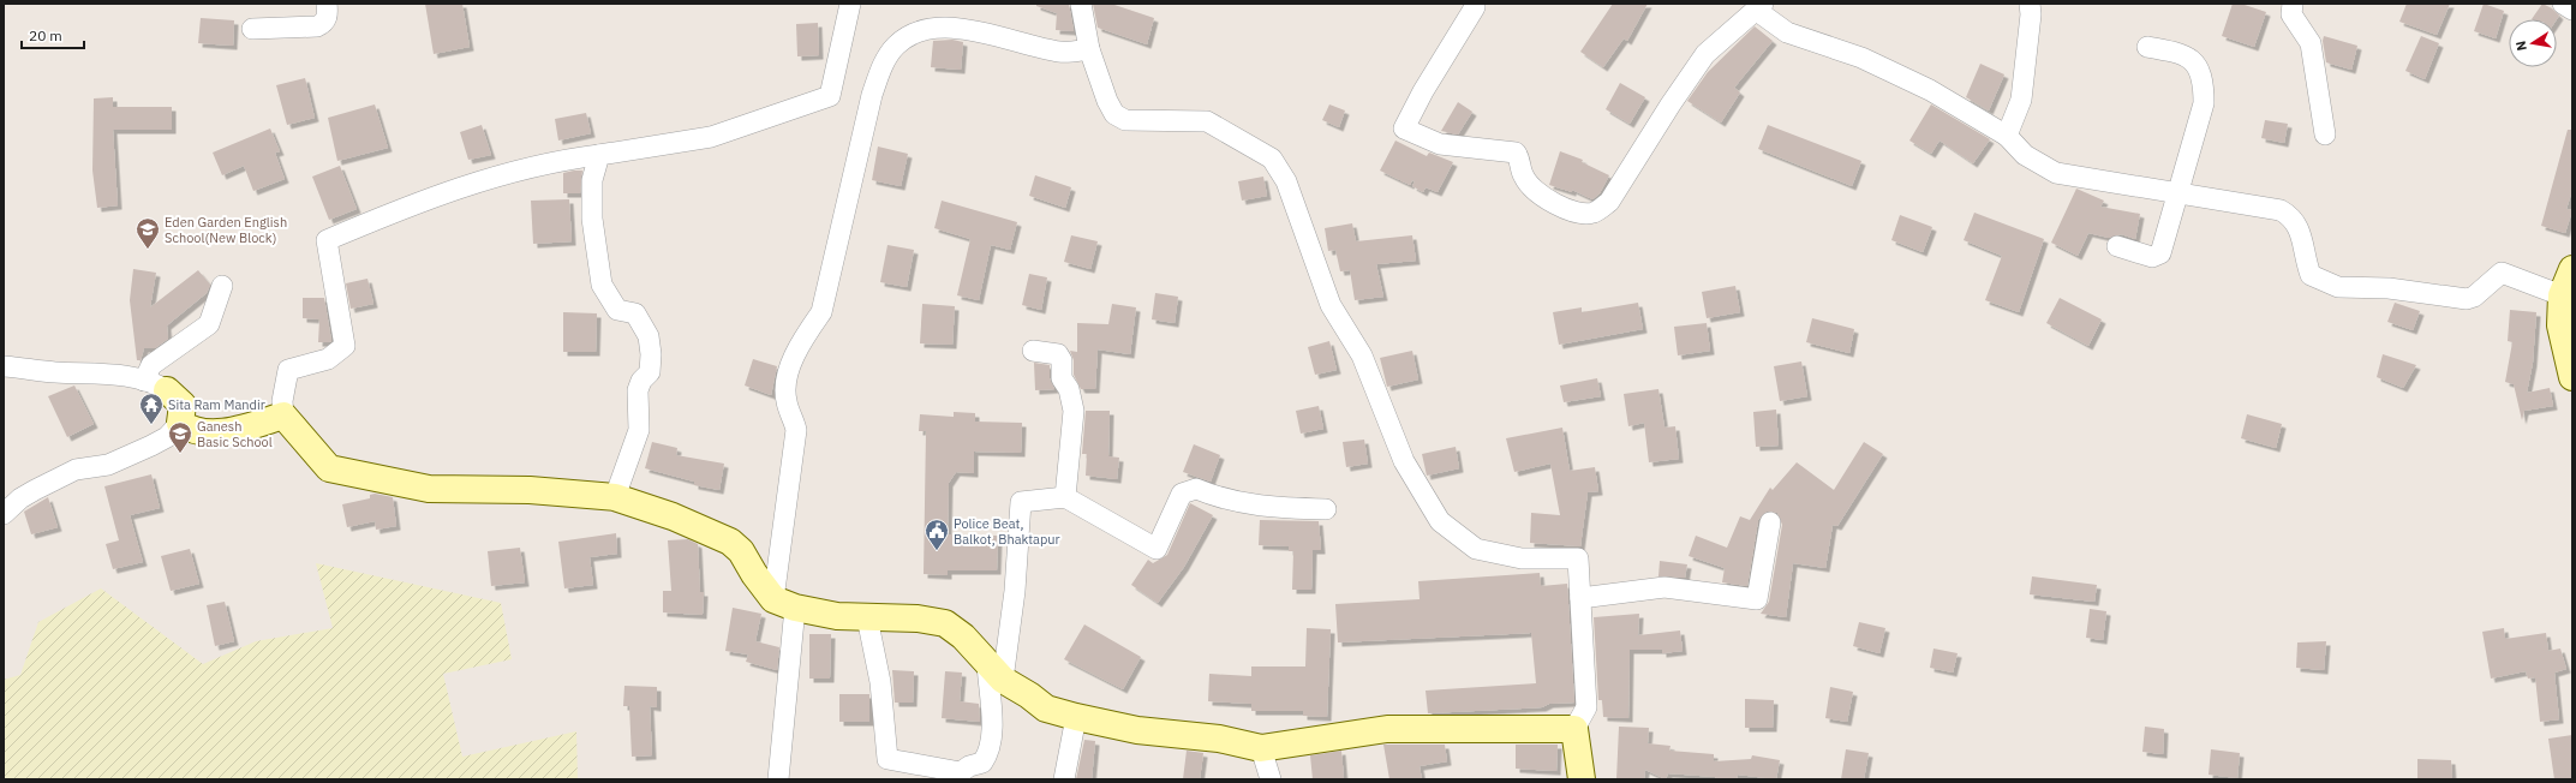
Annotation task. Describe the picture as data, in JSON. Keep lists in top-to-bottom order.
{
  "places": {
    "school or university": ["Eden Garden English School(New Block)", "Ganesh Basic School"],
    "temple": ["Sita Ram Mandir"],
    "public building": ["Police Beat, Balkot, Bhaktapur"]
  },
  "scale_bar": "20 m",
  "north": "left"
}
